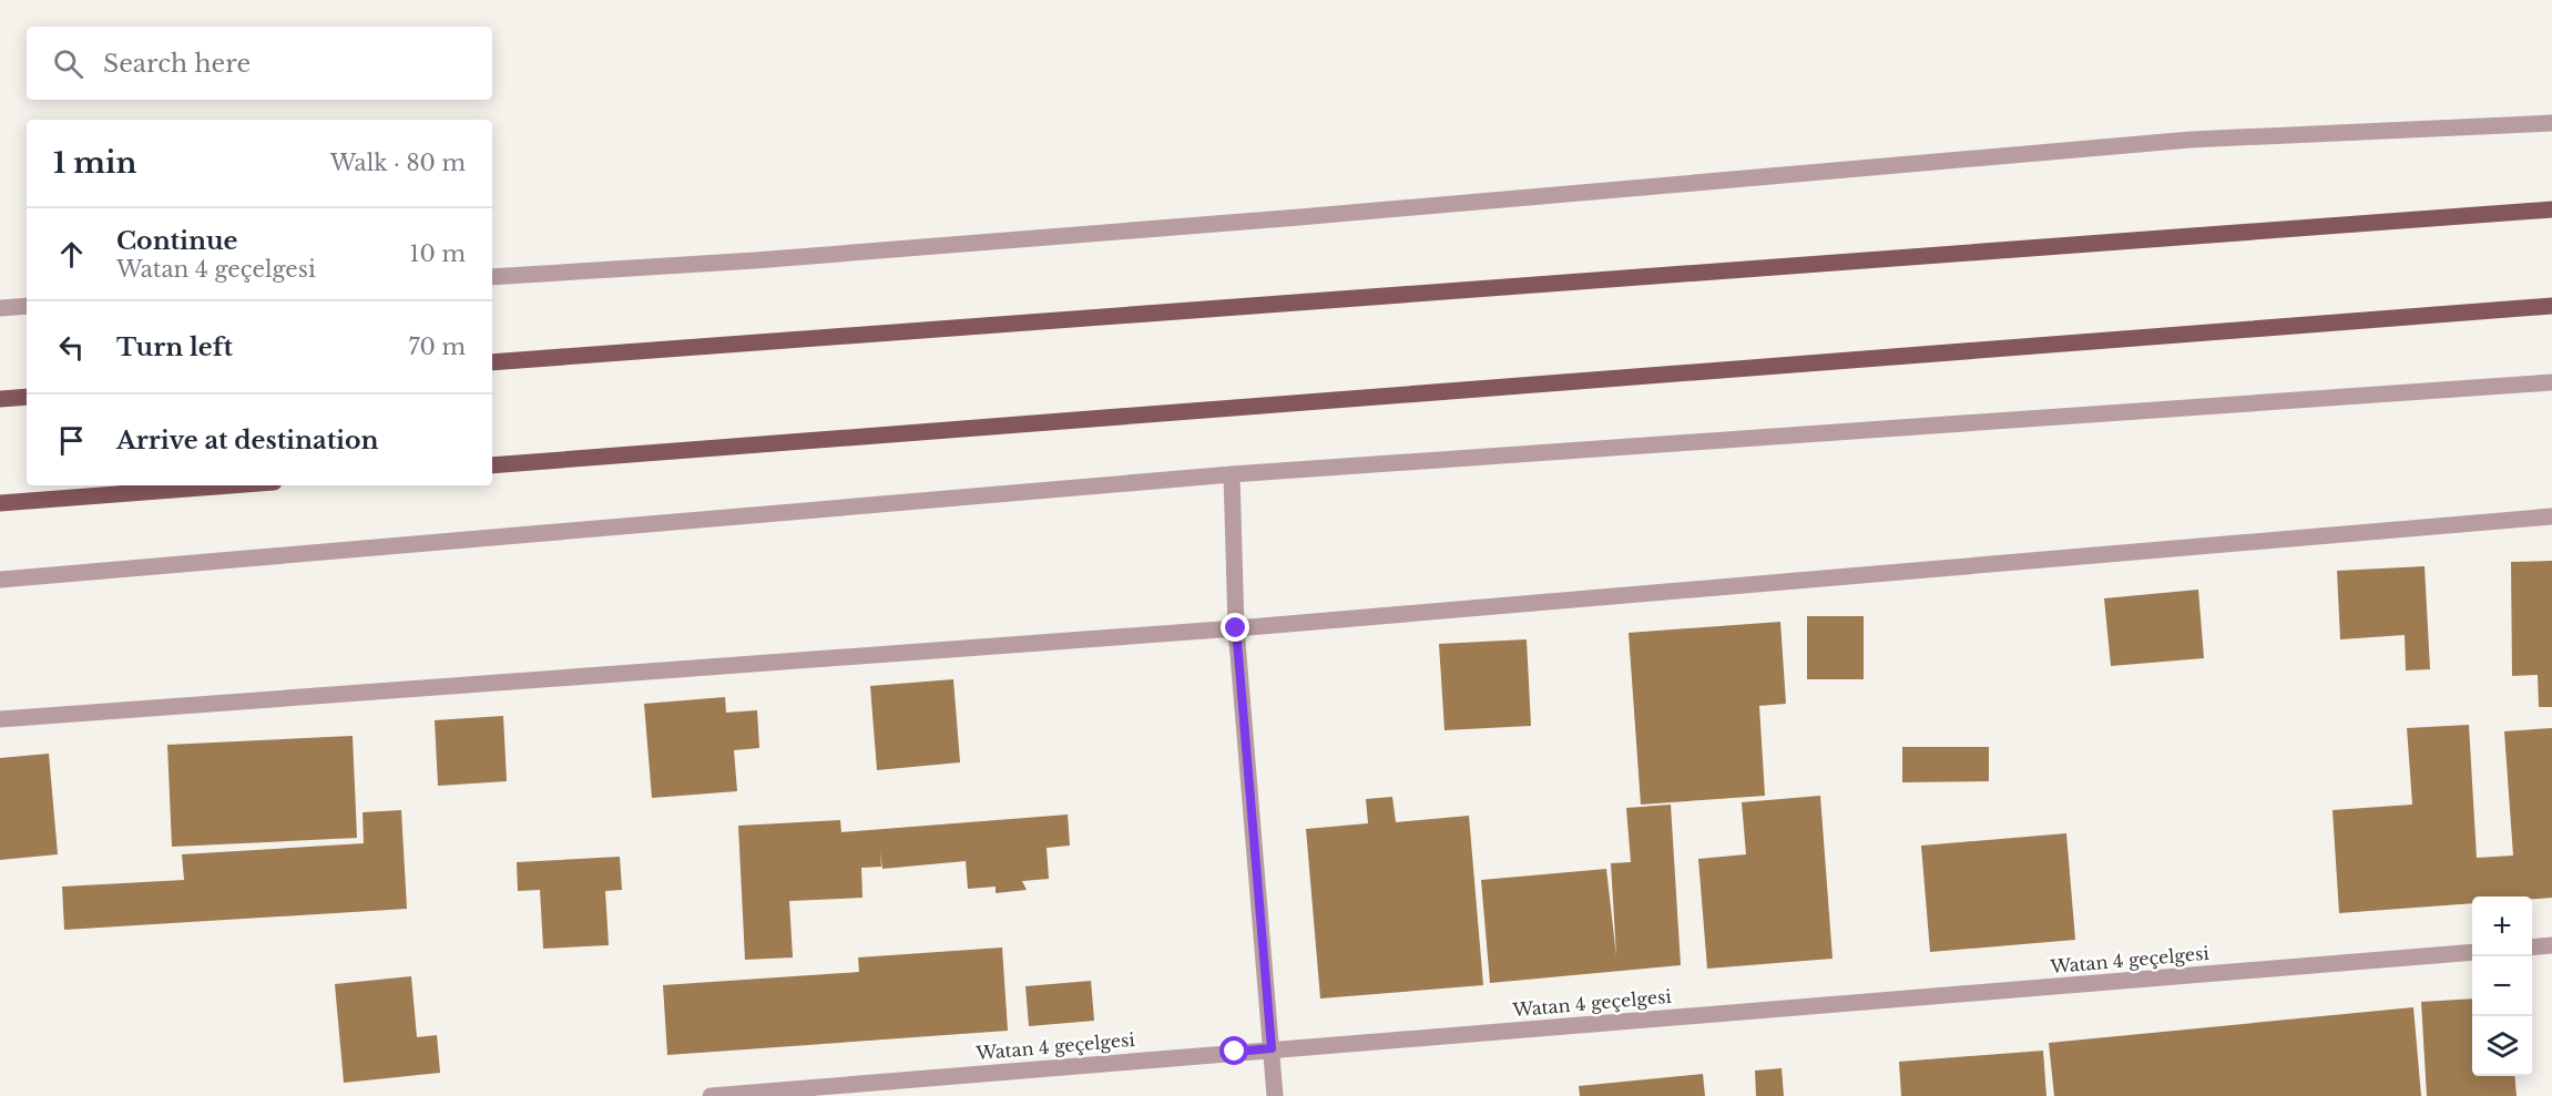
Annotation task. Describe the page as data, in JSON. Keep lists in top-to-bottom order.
{
  "streets": {
    "street": ["Watan 4 geçelgesi"]
  },
  "page": {
    "search": "Search here",
    "heading": ["1 min", "Walk · 80 m"],
    "list": [
      ["Continue", "Watan 4 geçelgesi", "10 m"],
      ["Turn left", "70 m"],
      "Arrive at destination"
    ],
    "map_buttons": ["+", "−"]
  }
}
